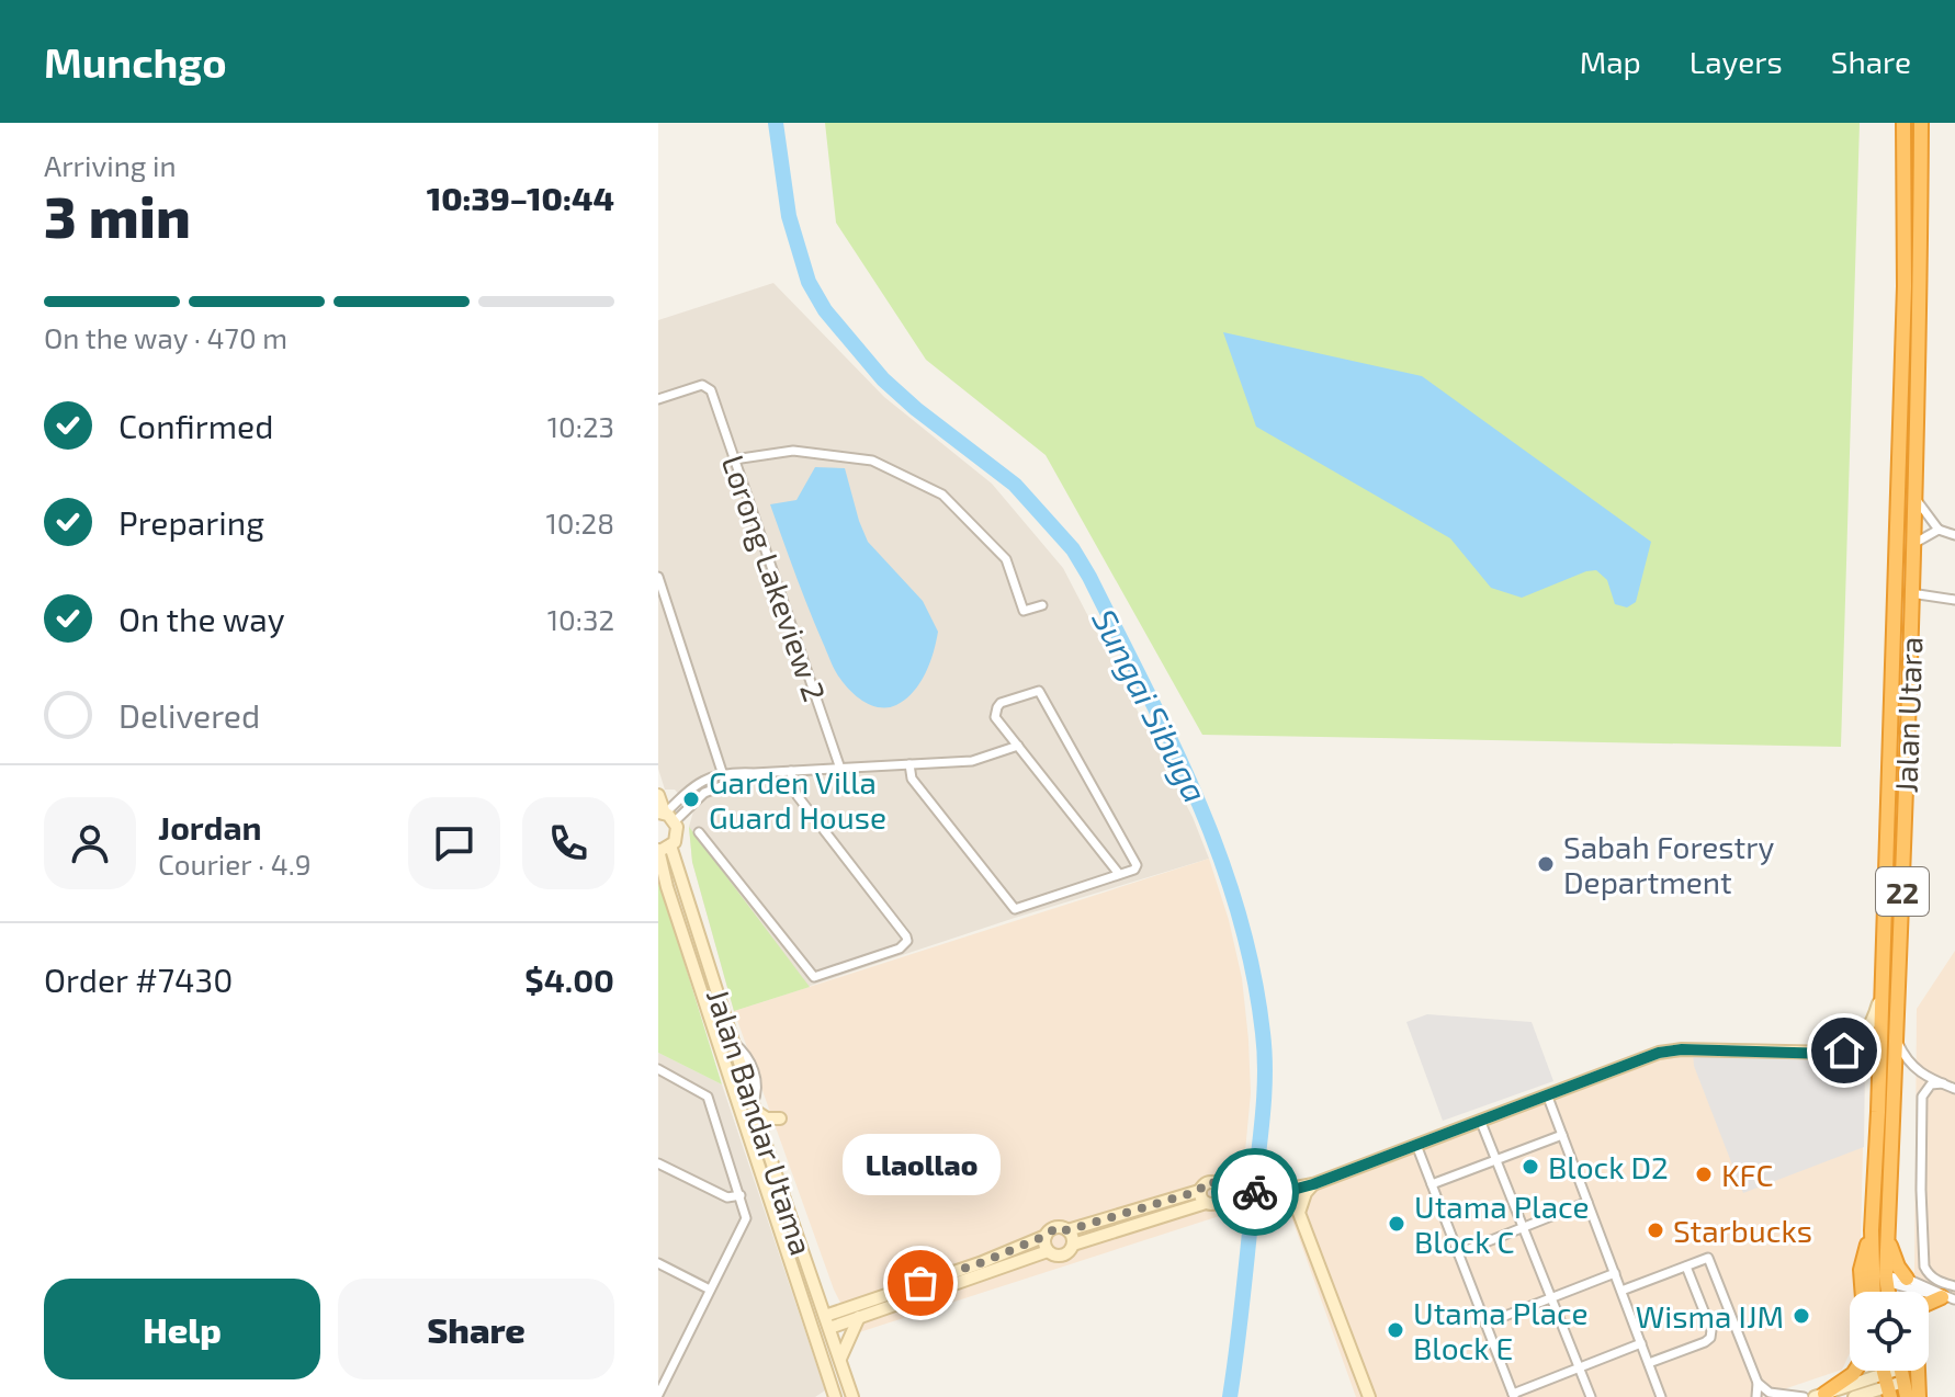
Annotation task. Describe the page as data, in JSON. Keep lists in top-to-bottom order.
{
  "streets": {
    "highway": ["Jalan Utara", "22"],
    "street": ["Lorong Lakeview 2", "Jalan Bandar Utama"]
  },
  "crossings": [
    ["Jalan Utara", "22"]
  ],
  "water": ["Sungai Sibuga"],
  "places": [
    "Garden Villa Guard House",
    "Sabah Forestry Department",
    "Block D2",
    "KFC",
    "Utama Place Block C",
    "Starbucks",
    "Llaollao",
    "Wisma IJM",
    "Utama Place Block E"
  ],
  "page": {
    "header": "Munchgo",
    "nav": ["Map", "Layers", "Share"],
    "heading": ["3 min", "Arriving in", "10:39–10:44"],
    "panel": [
      "Jordan",
      "Courier · 4.9",
      "Order #7430",
      "$4.00"
    ],
    "bar": "On the way · 470 m",
    "list": [
      ["Confirmed", "10:23"],
      ["Preparing", "10:28"],
      ["On the way", "10:32"],
      "Delivered"
    ],
    "bubble": "Llaollao",
    "buttons": ["Help", "Share"]
  }
}
